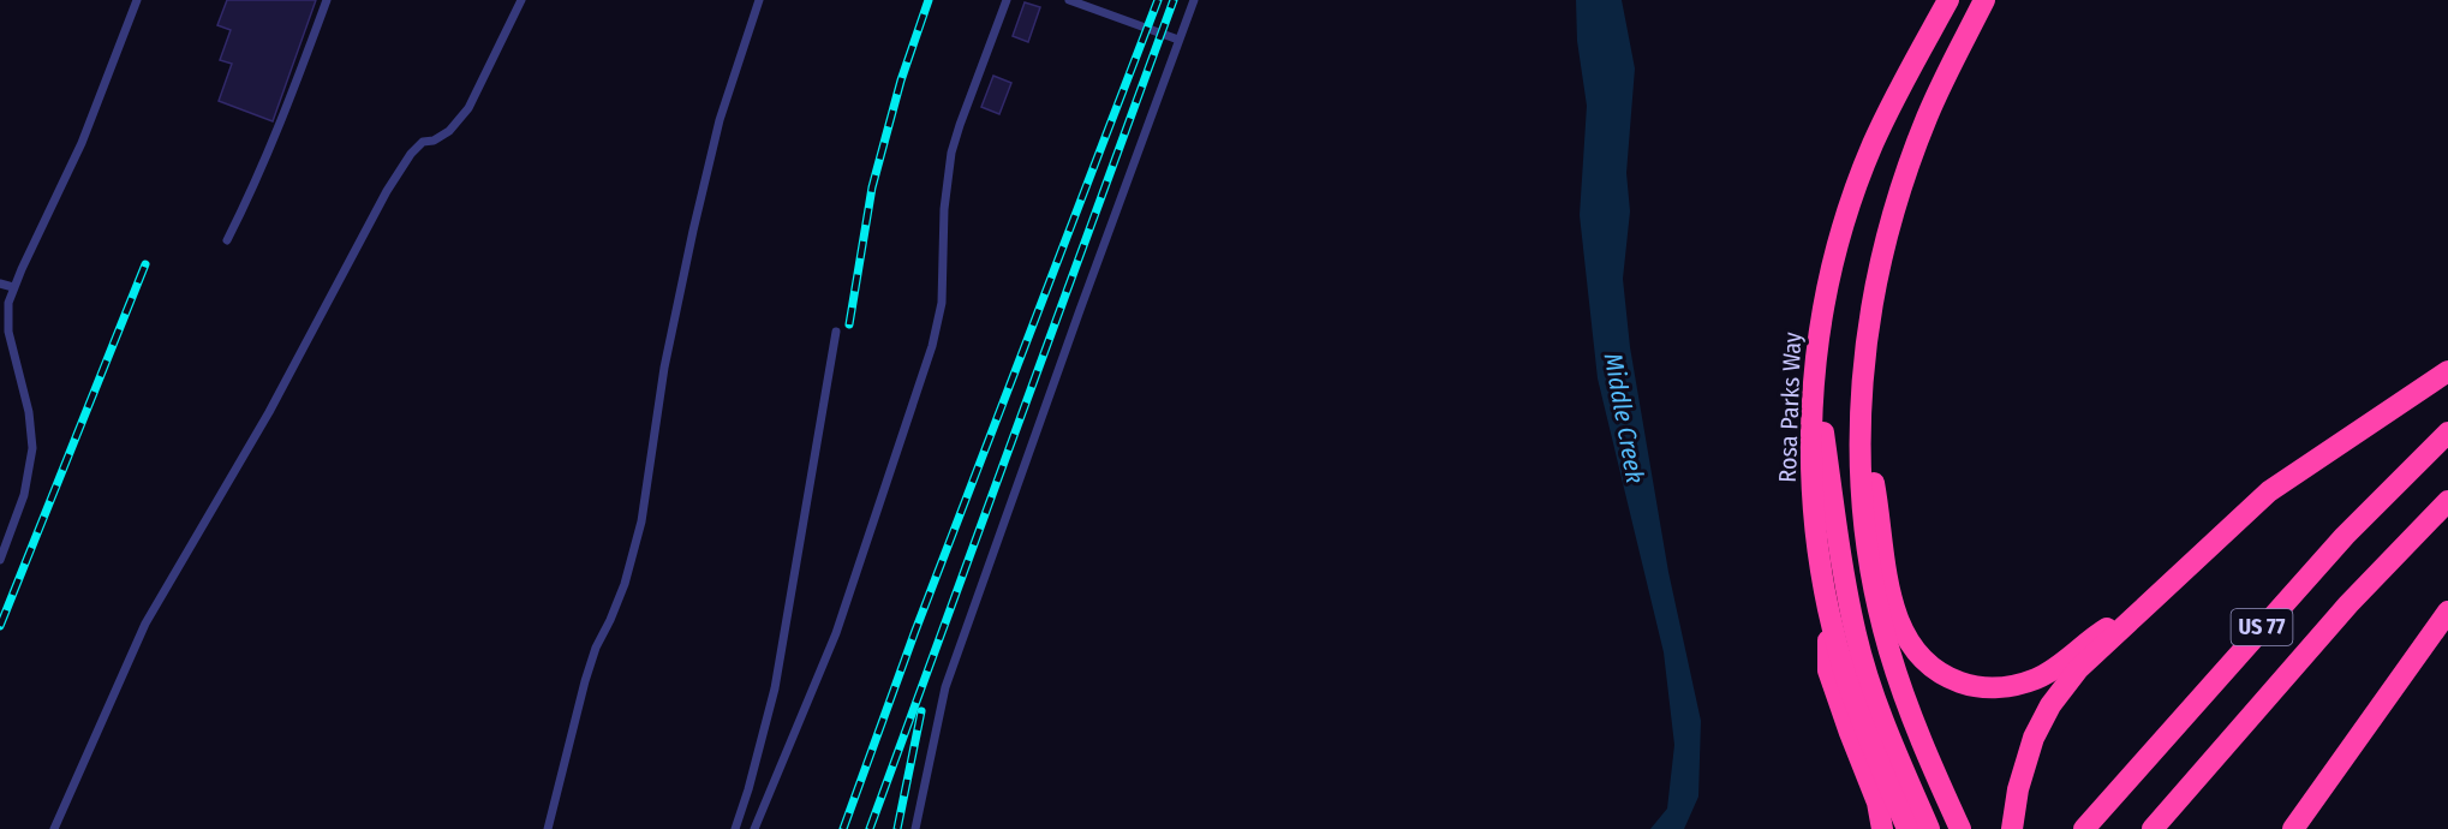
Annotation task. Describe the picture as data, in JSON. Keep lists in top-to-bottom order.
{
  "streets": {
    "highway": ["Rosa Parks Way", "US 77"]
  },
  "water": ["Middle Creek"]
}
